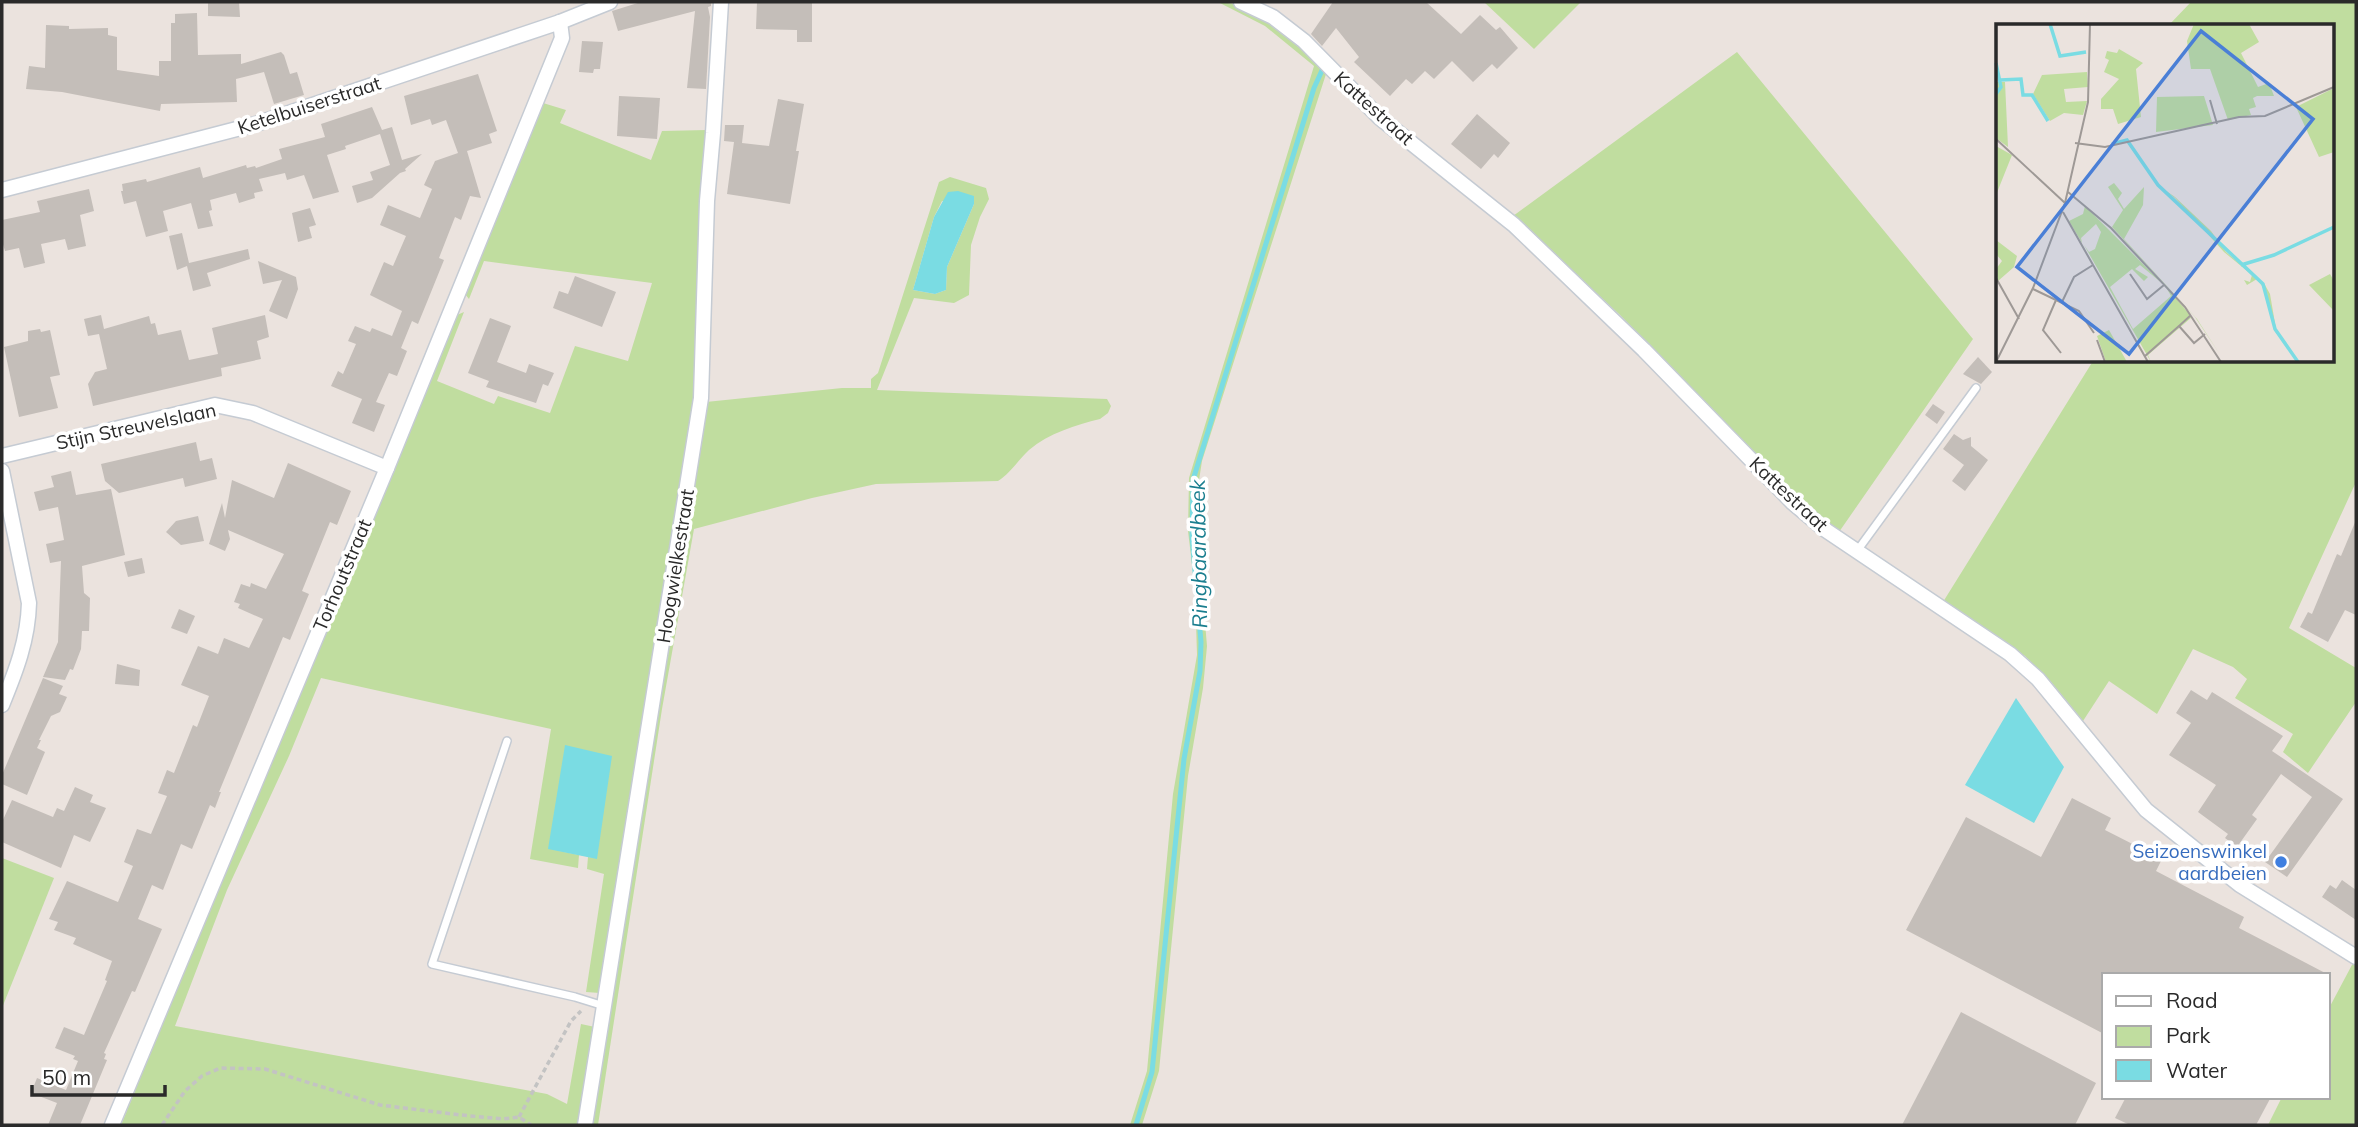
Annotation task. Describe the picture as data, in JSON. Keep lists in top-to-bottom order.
{
  "streets": {
    "street": [
      "Ketelbuiserstraat",
      "Kattestraat",
      "Stijn Streuvelslaan",
      "Hoogwielkestraat",
      "Torhoutstraat"
    ]
  },
  "crossings": [
    ["Ketelbuiserstraat", "Torhoutstraat"],
    ["Stijn Streuvelslaan", "Torhoutstraat"]
  ],
  "water": ["Ringbaardbeek"],
  "places": ["Seizoenswinkel aardbeien"],
  "legend": ["Road", "Park", "Water"],
  "scale_bar": "50 m"
}
